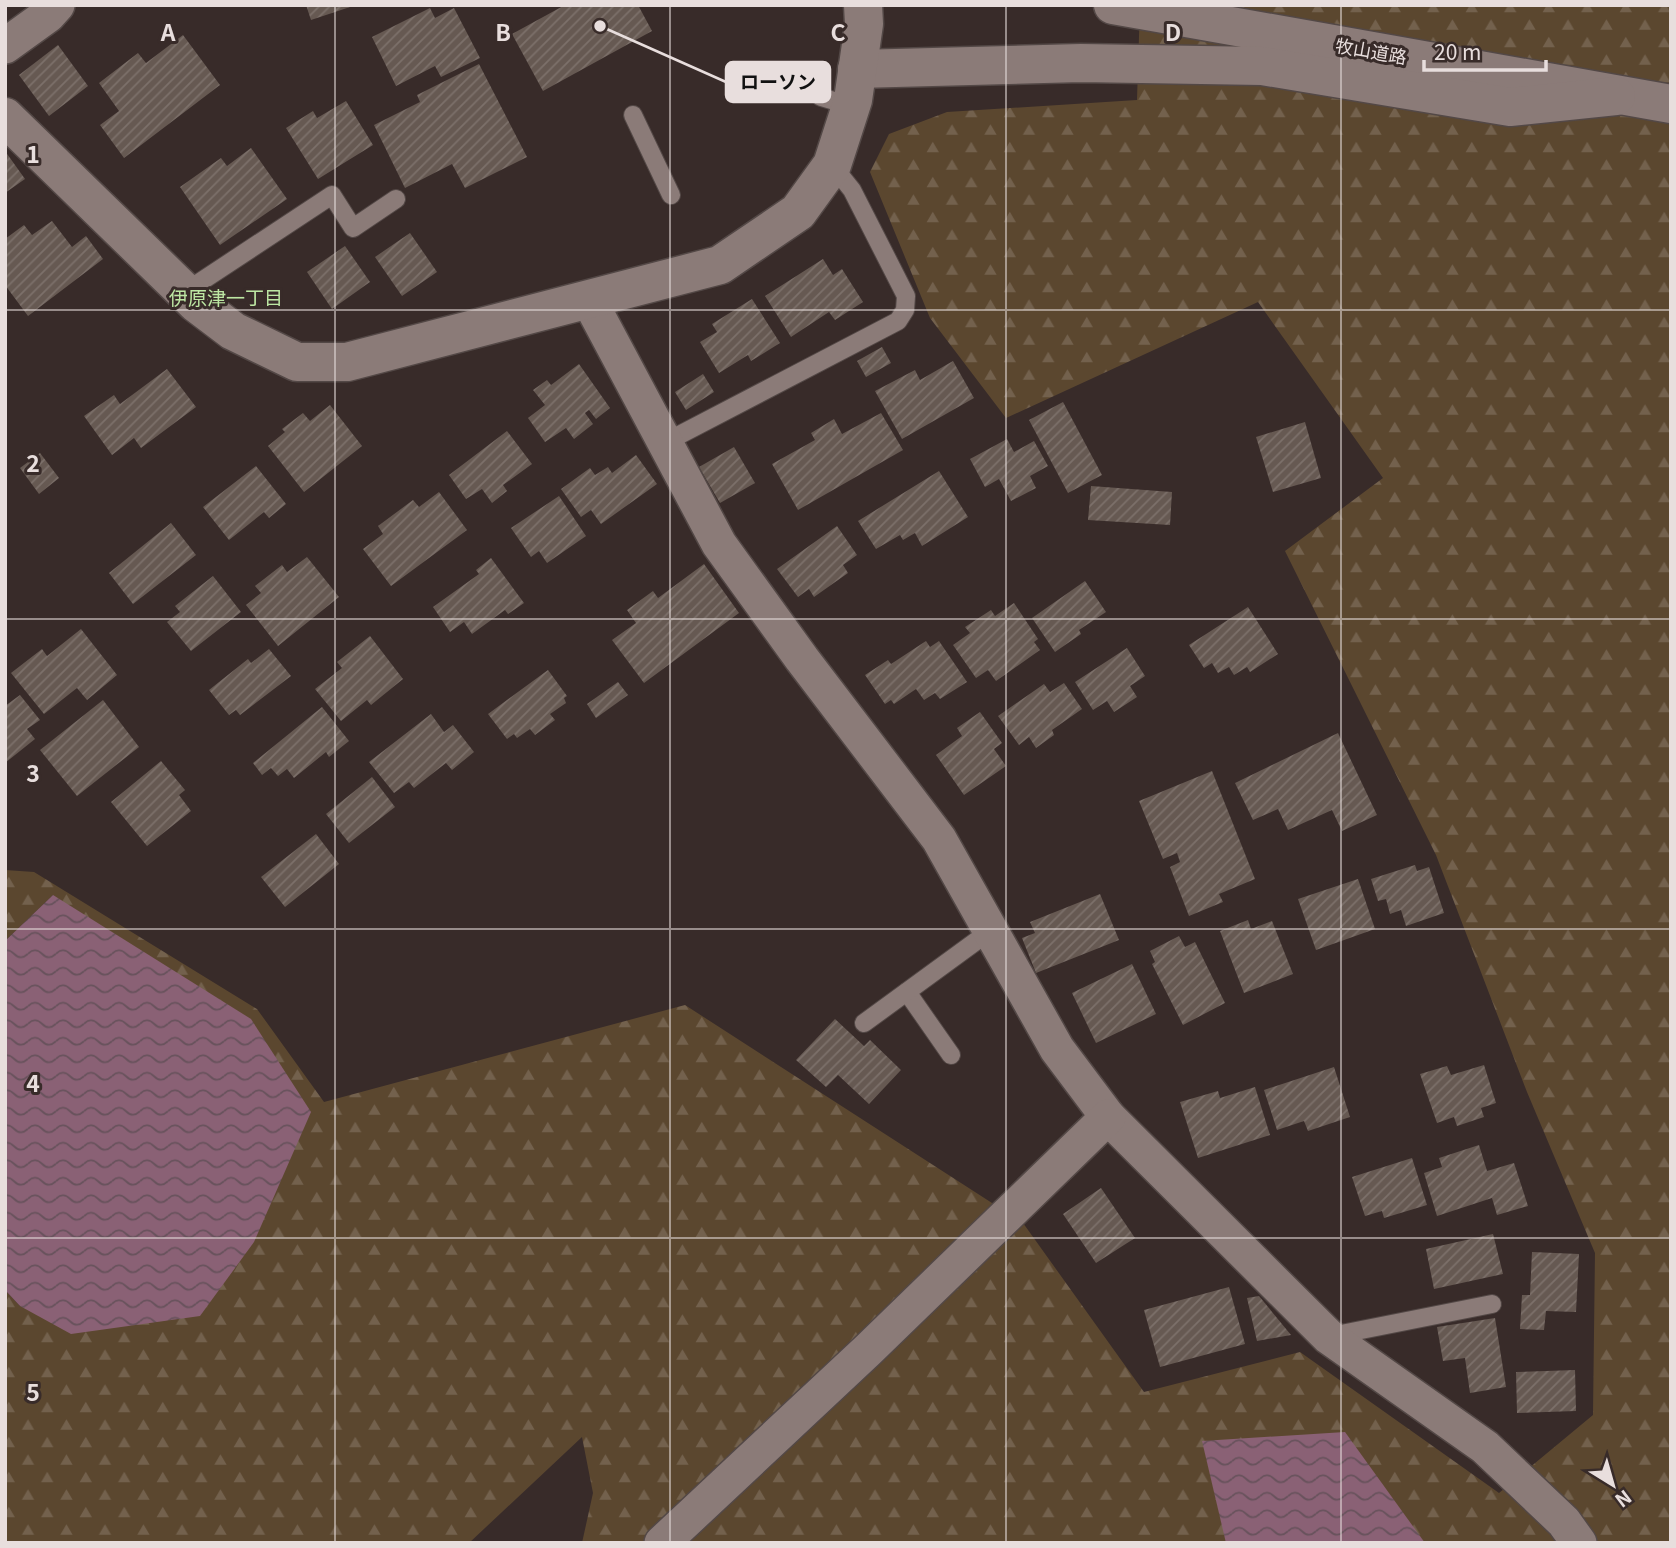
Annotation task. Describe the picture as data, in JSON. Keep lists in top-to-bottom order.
{
  "streets": {
    "street": ["牧山道路"]
  },
  "districts": ["伊原津一丁目"],
  "places": ["ローソン"],
  "scale_bar": "20 m",
  "north": "bottom right",
  "grid": {
    "columns": [
      "A",
      "B",
      "C",
      "D"
    ],
    "rows": [
      "1",
      "2",
      "3",
      "4",
      "5"
    ]
  }
}
